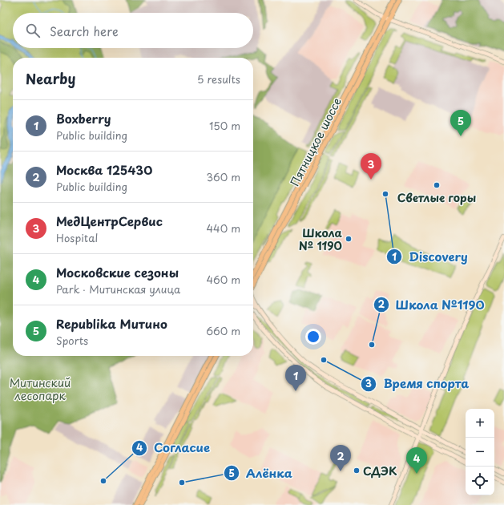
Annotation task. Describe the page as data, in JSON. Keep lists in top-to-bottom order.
{
  "streets": {
    "main road": ["Пятницкое шоссе"]
  },
  "parks": ["Митинский лесопарк"],
  "places": [
    "Светлые горы",
    "Discovery",
    "Школа № 1190",
    "Школа №1190",
    "Время спорта",
    "СДЭК",
    "Согласие",
    "Алёнка"
  ],
  "page": {
    "search": "Search here",
    "heading": ["Nearby", "5 results"],
    "list": [
      {
        "mark": "1",
        "name": "Boxberry",
        "note": "Public building",
        "value": "150 m"
      },
      {
        "mark": "2",
        "name": "Москва 125430",
        "note": "Public building",
        "value": "360 m"
      },
      {
        "mark": "3",
        "name": "МедЦентрСервис",
        "note": "Hospital",
        "value": "440 m"
      },
      {
        "mark": "4",
        "name": "Московские сезоны",
        "note": "Park · Митинская улица",
        "value": "460 m"
      },
      {
        "mark": "5",
        "name": "Republika Митино",
        "note": "Sports",
        "value": "660 m"
      }
    ],
    "pins": [
      "5",
      "3",
      "1",
      "2",
      "4"
    ],
    "map_buttons": ["+", "−"]
  }
}
